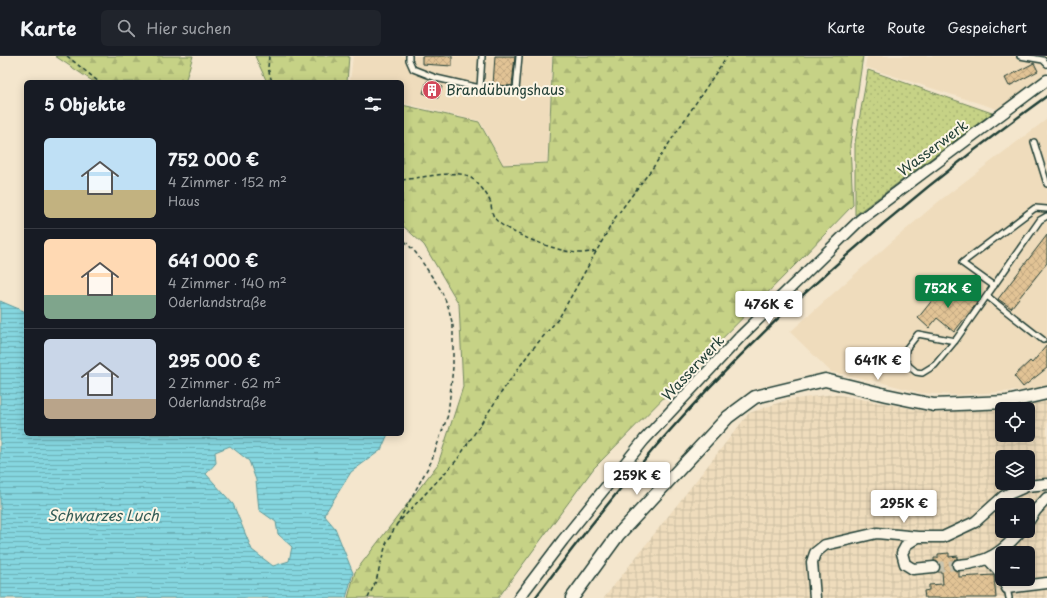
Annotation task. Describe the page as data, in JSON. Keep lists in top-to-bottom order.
{
  "streets": {
    "street": ["Wasserwerk"]
  },
  "water": ["Schwarzes Luch"],
  "places": {
    "building": ["Brandübungshaus"]
  },
  "page": {
    "header": "Karte",
    "search": "Hier suchen",
    "nav": ["Karte", "Route", "Gespeichert"],
    "heading": "5 Objekte",
    "list": [
      {
        "name": "752 000 €",
        "note": "4 Zimmer · 152 m² · Haus"
      },
      {
        "name": "641 000 €",
        "note": "4 Zimmer · 140 m² · Oderlandstraße"
      },
      {
        "name": "295 000 €",
        "note": "2 Zimmer · 62 m² · Oderlandstraße"
      }
    ],
    "price": [
      "752K €",
      "476K €",
      "641K €",
      "259K €",
      "295K €"
    ],
    "map_buttons": ["+", "−"]
  }
}
